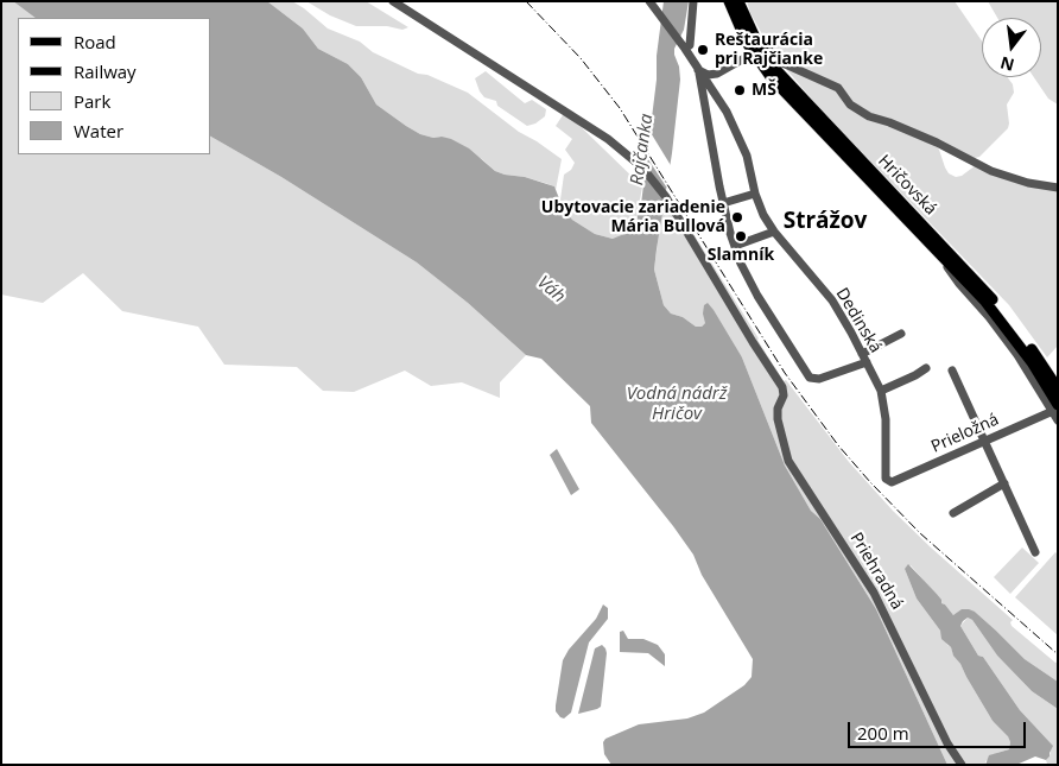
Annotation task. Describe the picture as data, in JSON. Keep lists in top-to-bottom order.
{
  "streets": {
    "main road": ["Hričovská"],
    "street": ["Dedinská", "Prieložná", "Priehradná"]
  },
  "crossings": [
    ["Hričovská", "Prieložná"],
    ["Dedinská", "Prieložná"]
  ],
  "districts": ["Strážov"],
  "water": ["Rajčanka", "Váh", "Vodná nádrž Hričov"],
  "places": [
    "Reštaurácia pri Rajčianke",
    "MŠ",
    "Ubytovacie zariadenie Mária Bullová",
    "Slamník"
  ],
  "legend": [
    "Road",
    "Railway",
    "Park",
    "Water"
  ],
  "scale_bar": "200 m",
  "north": "bottom"
}
